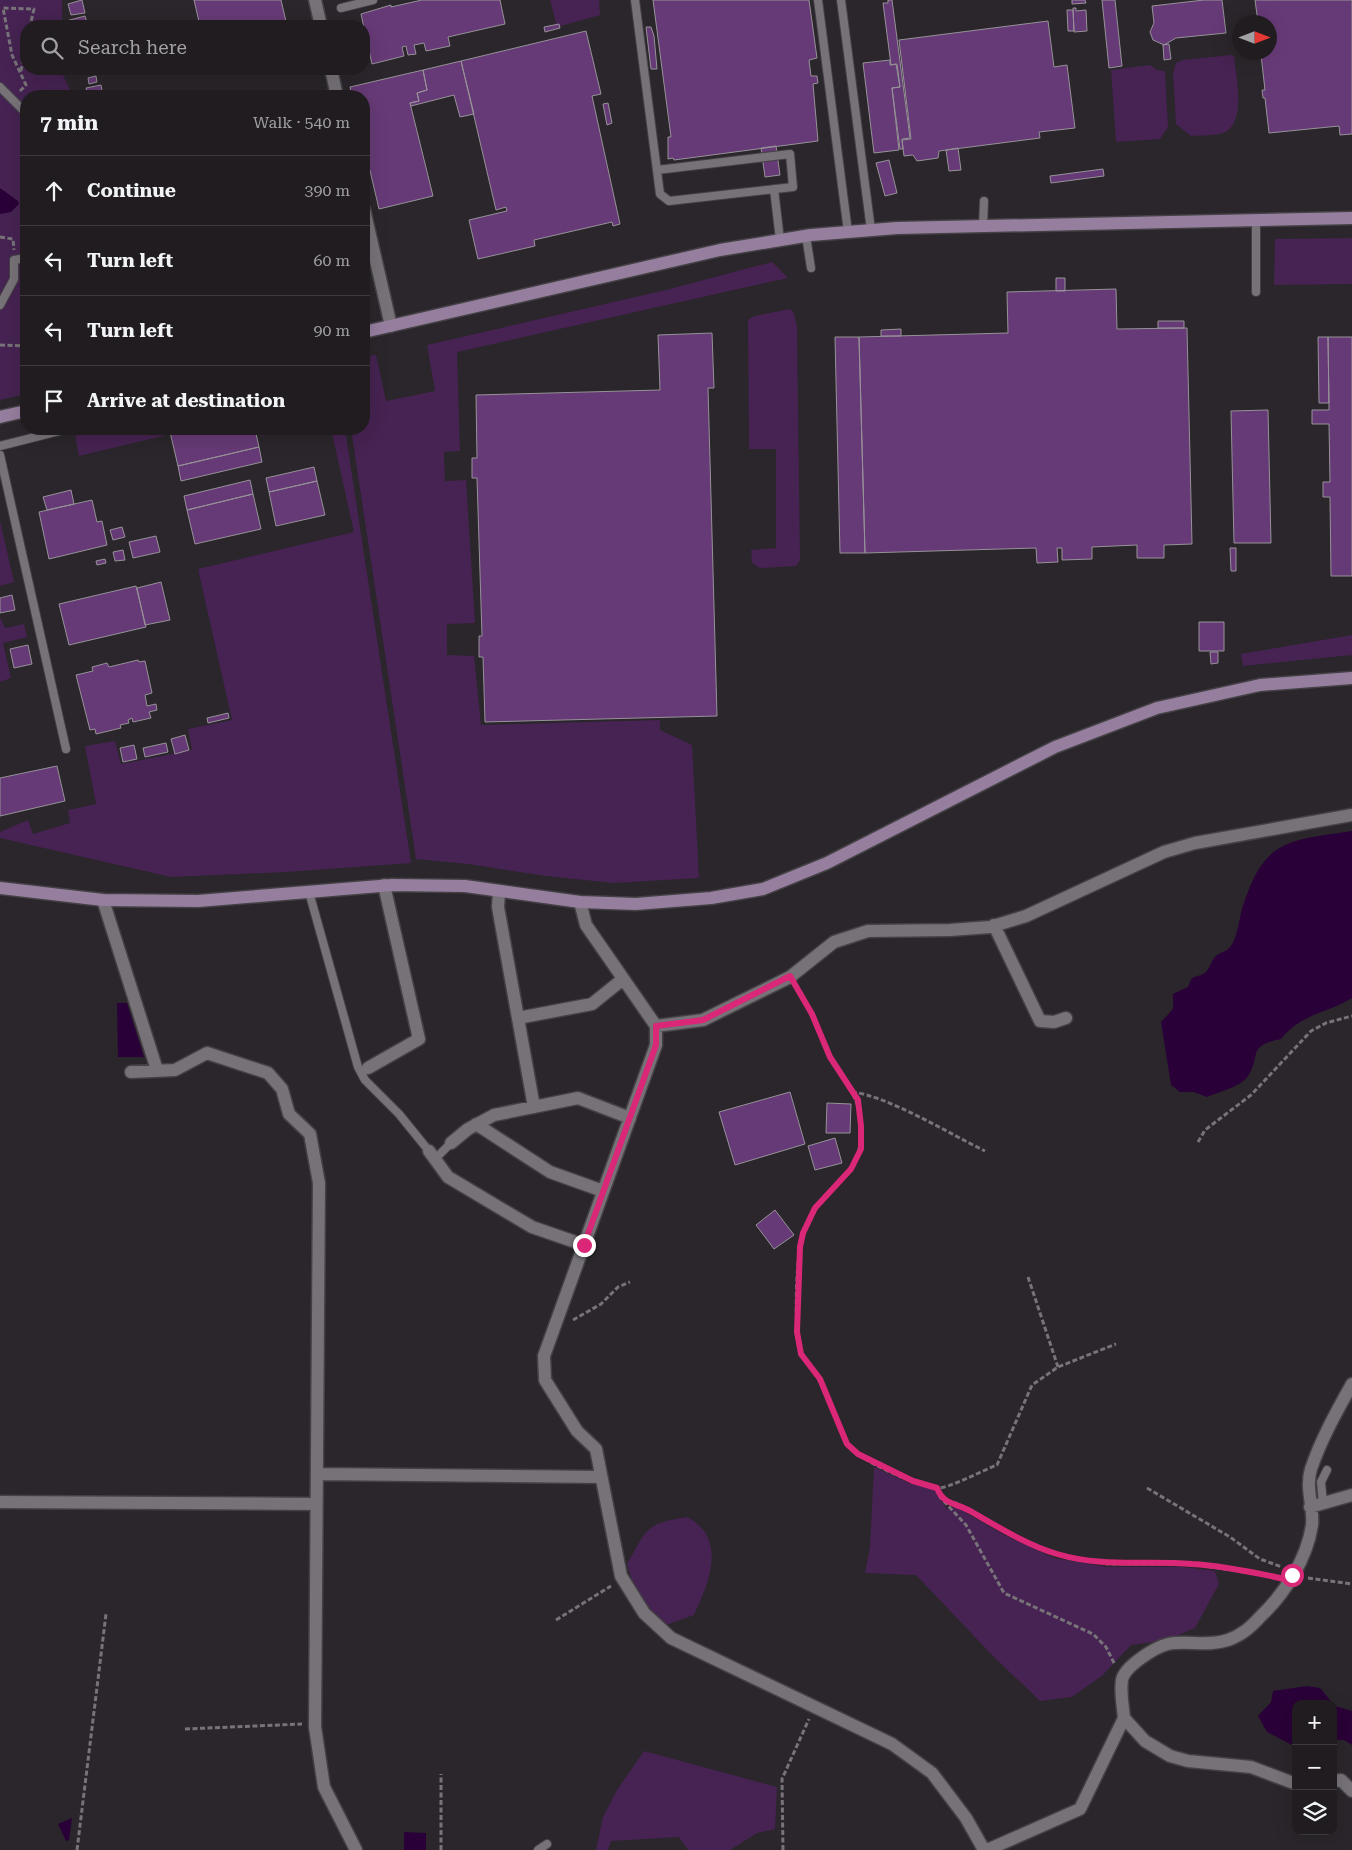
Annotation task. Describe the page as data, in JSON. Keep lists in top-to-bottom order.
{
  "north": "right",
  "page": {
    "search": "Search here",
    "heading": ["7 min", "Walk · 540 m"],
    "list": [
      ["Continue", "390 m"],
      ["Turn left", "60 m"],
      ["Turn left", "90 m"],
      "Arrive at destination"
    ],
    "map_buttons": ["+", "−"]
  }
}
